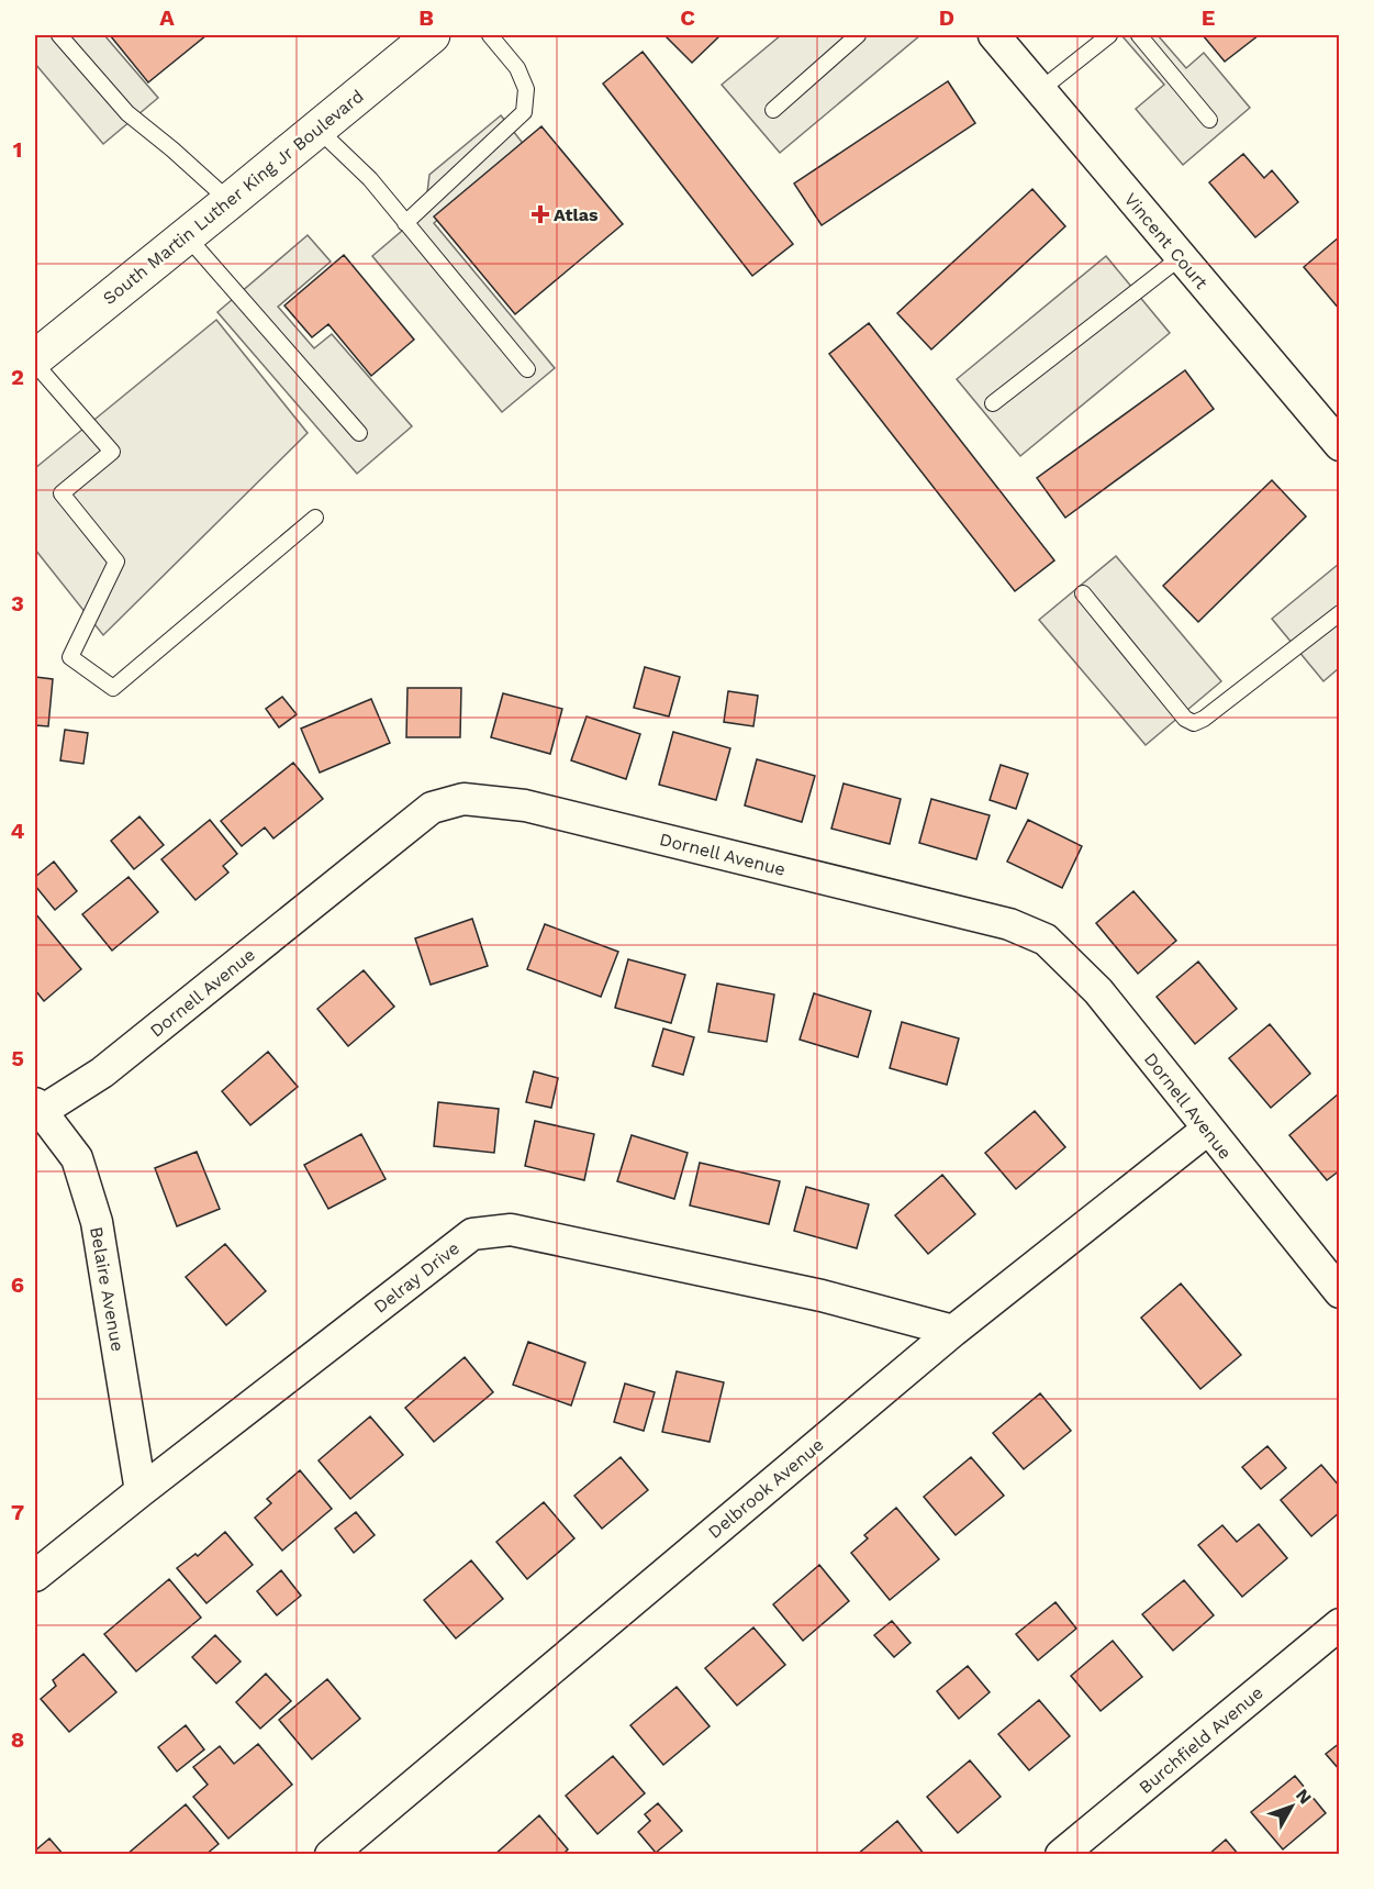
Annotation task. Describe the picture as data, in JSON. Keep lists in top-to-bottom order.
{
  "streets": {
    "main road": ["South Martin Luther King Jr Boulevard"],
    "street": [
      "Vincent Court",
      "Dornell Avenue",
      "Delray Drive",
      "Belaire Avenue",
      "Delbrook Avenue",
      "Burchfield Avenue"
    ]
  },
  "crossings": [
    ["Dornell Avenue", "Belaire Avenue"],
    ["Dornell Avenue", "Delbrook Avenue"],
    ["Delray Drive", "Belaire Avenue"],
    ["Delray Drive", "Delbrook Avenue"]
  ],
  "places": {
    "health": ["Atlas"]
  },
  "north": "top right",
  "grid": {
    "columns": [
      "A",
      "B",
      "C",
      "D",
      "E"
    ],
    "rows": [
      "1",
      "2",
      "3",
      "4",
      "5",
      "6",
      "7",
      "8"
    ]
  }
}
